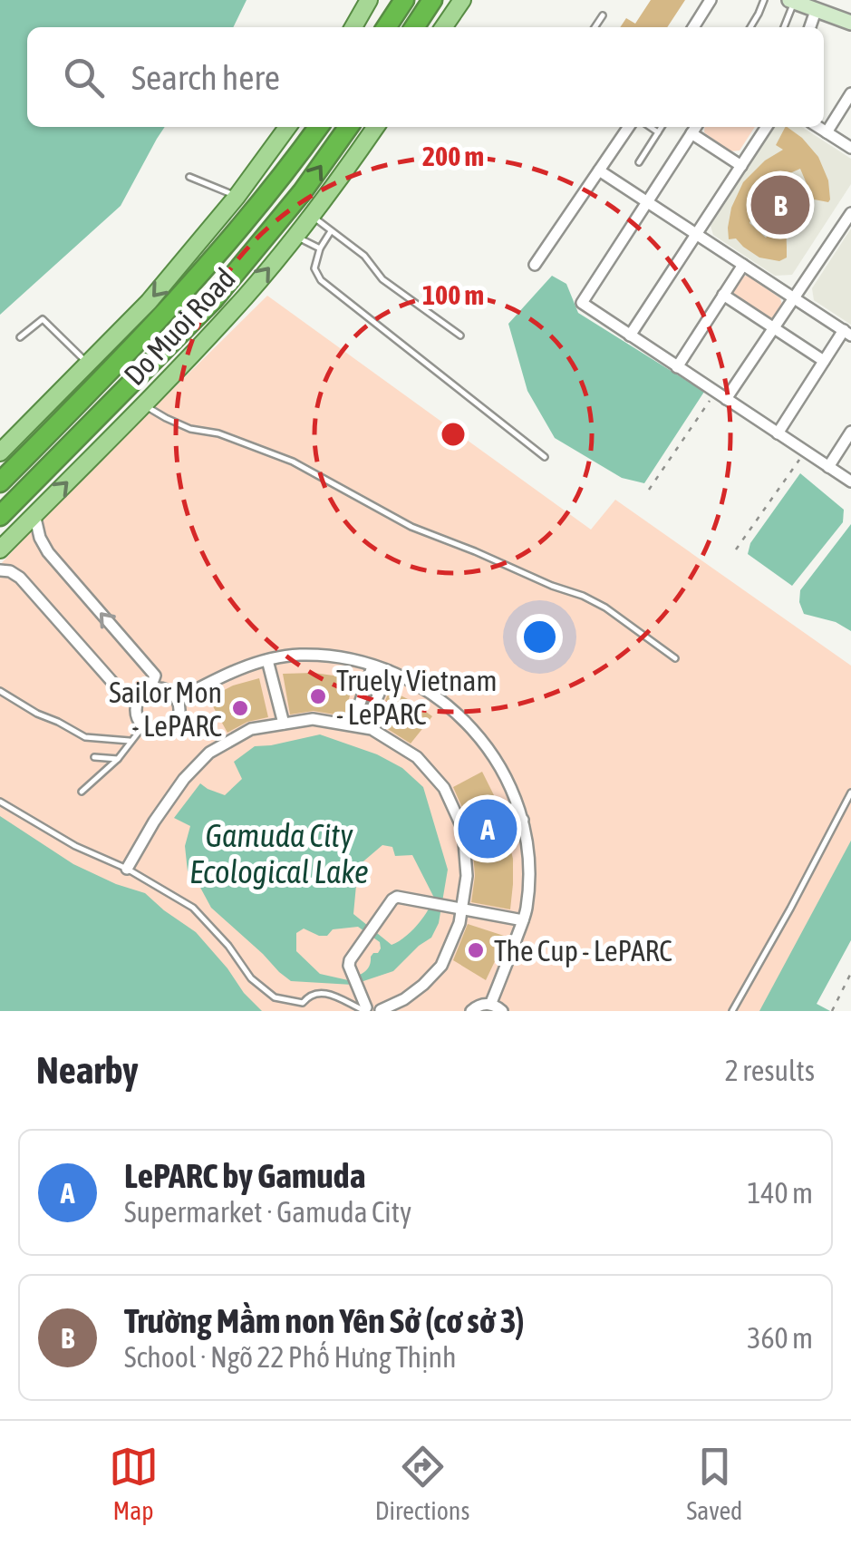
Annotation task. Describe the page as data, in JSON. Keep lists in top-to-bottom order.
{
  "streets": {
    "main road": ["Do Muoi Road"]
  },
  "water": ["Gamuda City Ecological Lake"],
  "places": ["Truely Vietnam - LePARC", "Sailor Mon - LePARC", "The Cup - LePARC"],
  "page": {
    "search": "Search here",
    "pins": ["B", "A"],
    "heading": ["Nearby", "2 results"],
    "list": [
      {
        "mark": "A",
        "name": "LePARC by Gamuda",
        "note": "Supermarket · Gamuda City",
        "value": "140 m"
      },
      {
        "mark": "B",
        "name": "Trường Mầm non Yên Sở (cơ sở 3)",
        "note": "School · Ngõ 22 Phố Hưng Thịnh",
        "value": "360 m"
      }
    ],
    "nav": ["Map", "Directions", "Saved"]
  },
  "rings": ["200 m", "100 m"]
}
